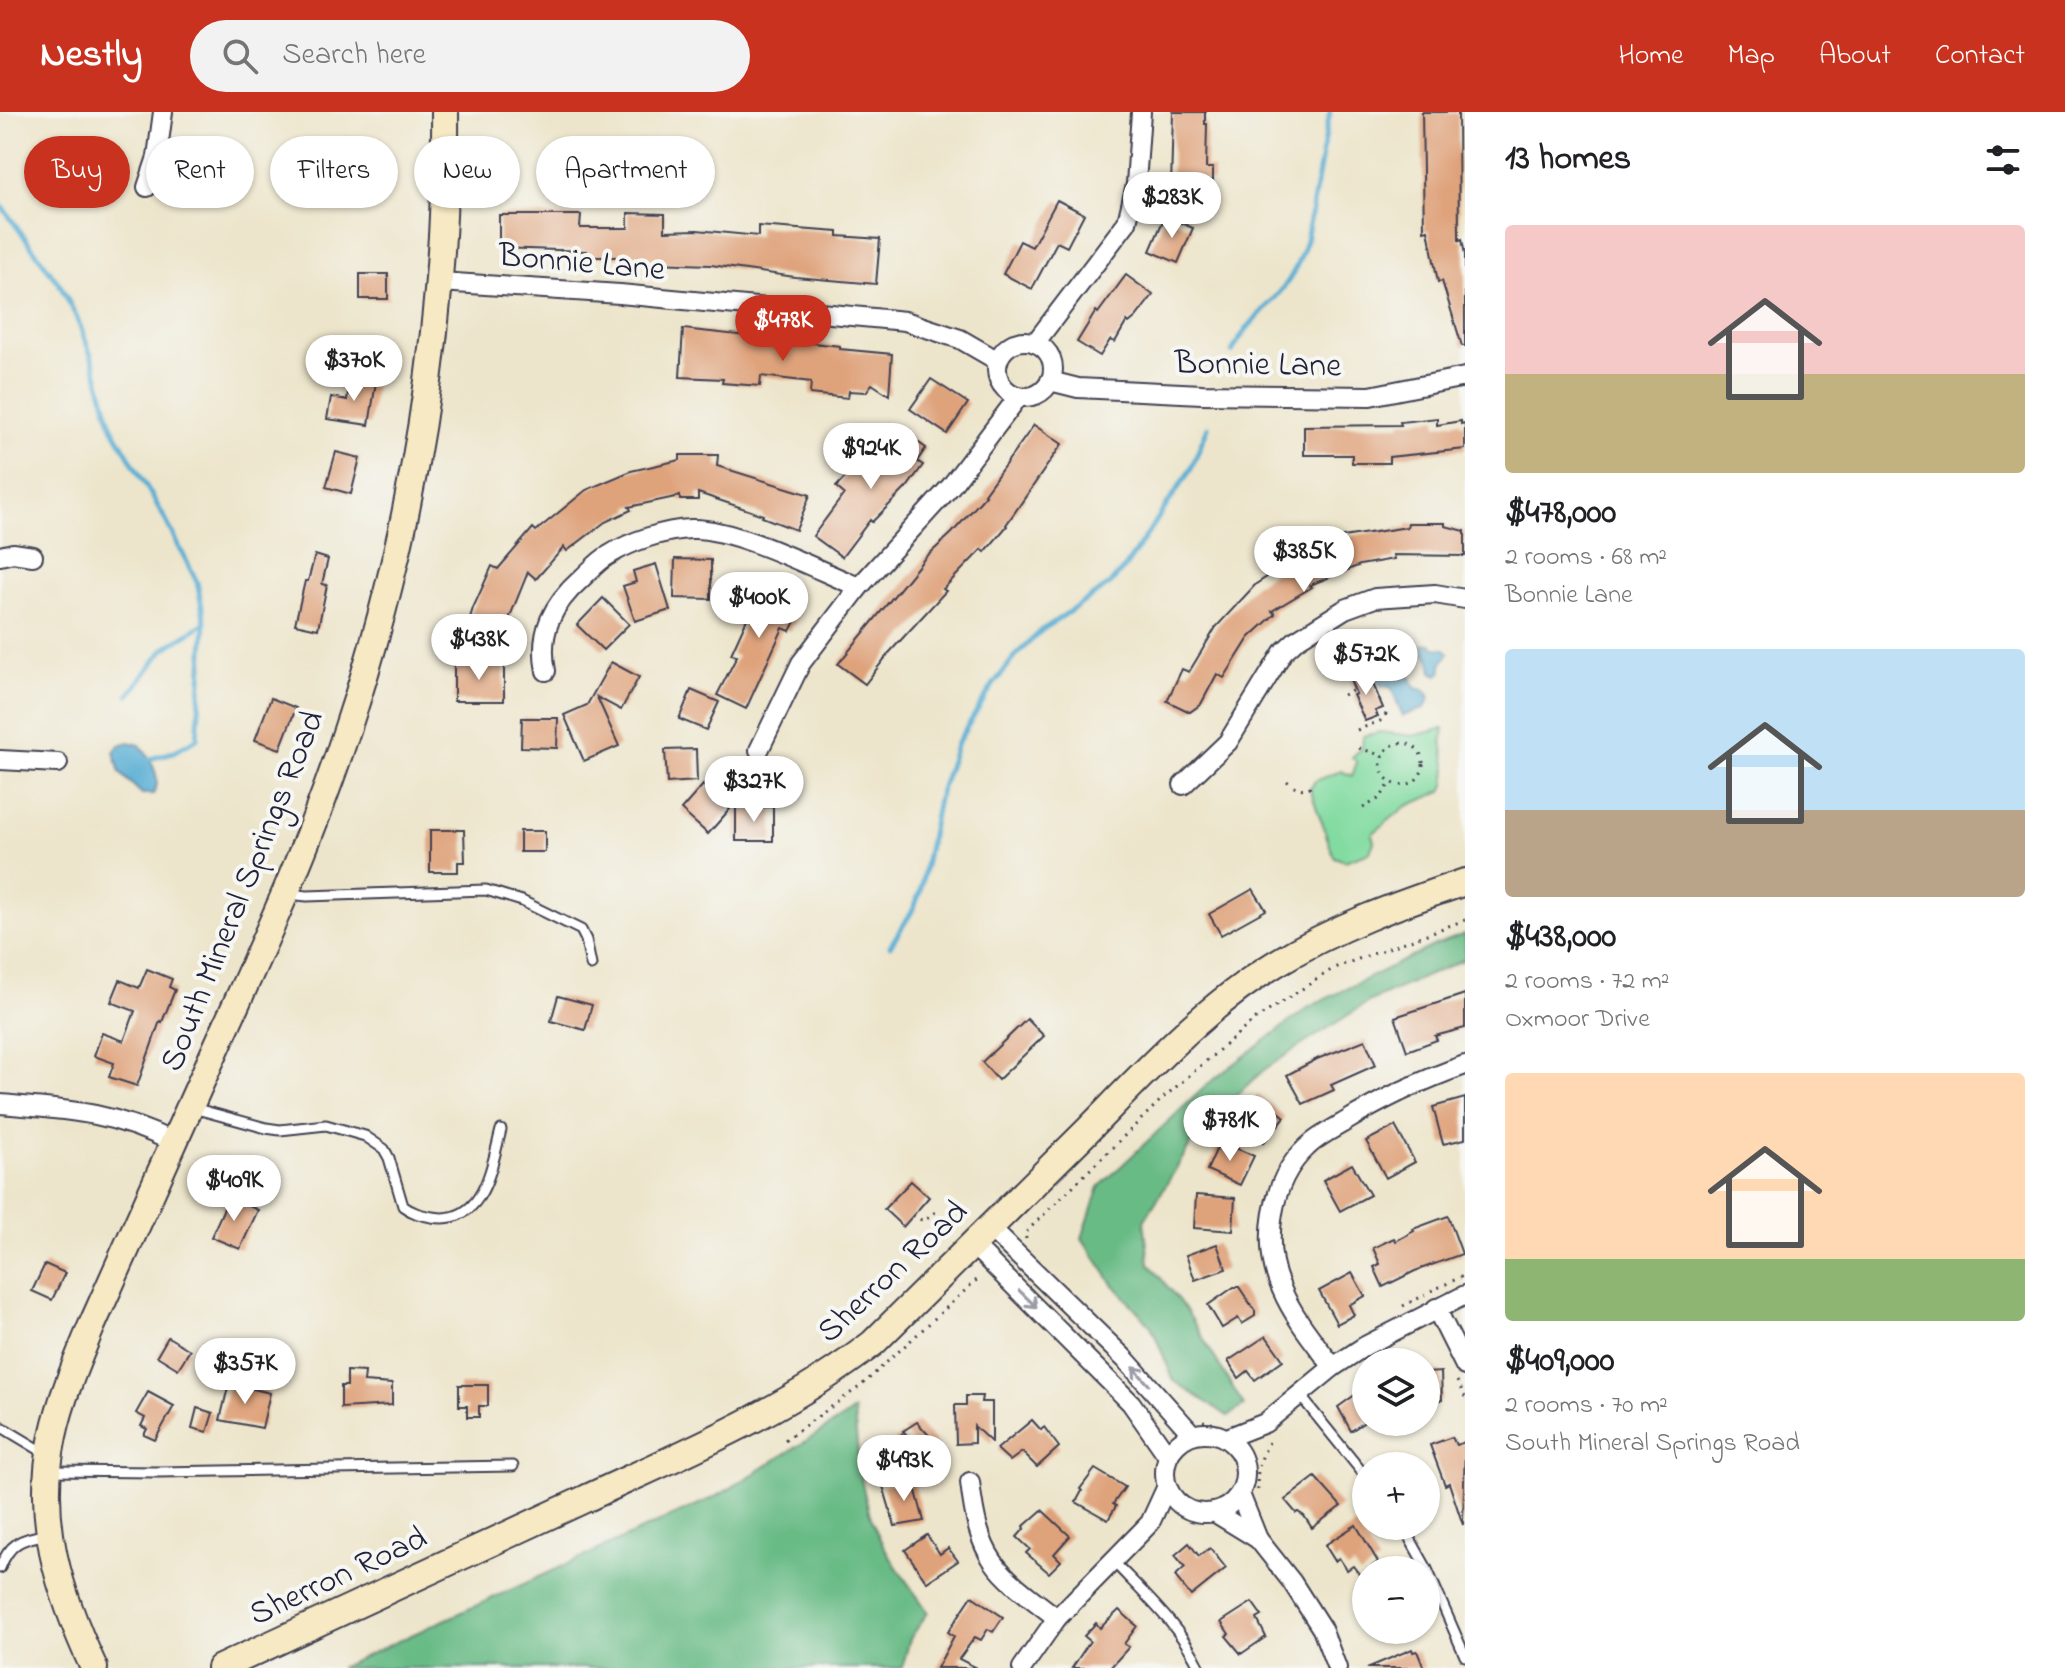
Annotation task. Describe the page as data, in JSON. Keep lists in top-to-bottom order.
{
  "streets": {
    "street": ["Bonnie Lane", "South Mineral Springs Road", "Sherron Road"]
  },
  "crossings": [
    ["Bonnie Lane", "South Mineral Springs Road"]
  ],
  "page": {
    "header": "Nestly",
    "search": "Search here",
    "nav": [
      "Home",
      "Map",
      "About",
      "Contact"
    ],
    "heading": "13 homes",
    "chip": [
      "Buy",
      "Rent",
      "Filters",
      "New",
      "Apartment"
    ],
    "price": [
      "$283K",
      "$478K",
      "$370K",
      "$924K",
      "$385K",
      "$400K",
      "$438K",
      "$572K",
      "$327K",
      "$781K",
      "$409K",
      "$357K",
      "$493K"
    ],
    "list": [
      {
        "name": "$478,000",
        "note": "2 rooms · 68 m² · Bonnie Lane"
      },
      {
        "name": "$438,000",
        "note": "2 rooms · 72 m² · Oxmoor Drive"
      },
      {
        "name": "$409,000",
        "note": "2 rooms · 70 m² · South Mineral Springs Road"
      }
    ],
    "map_buttons": ["+", "−"]
  }
}
